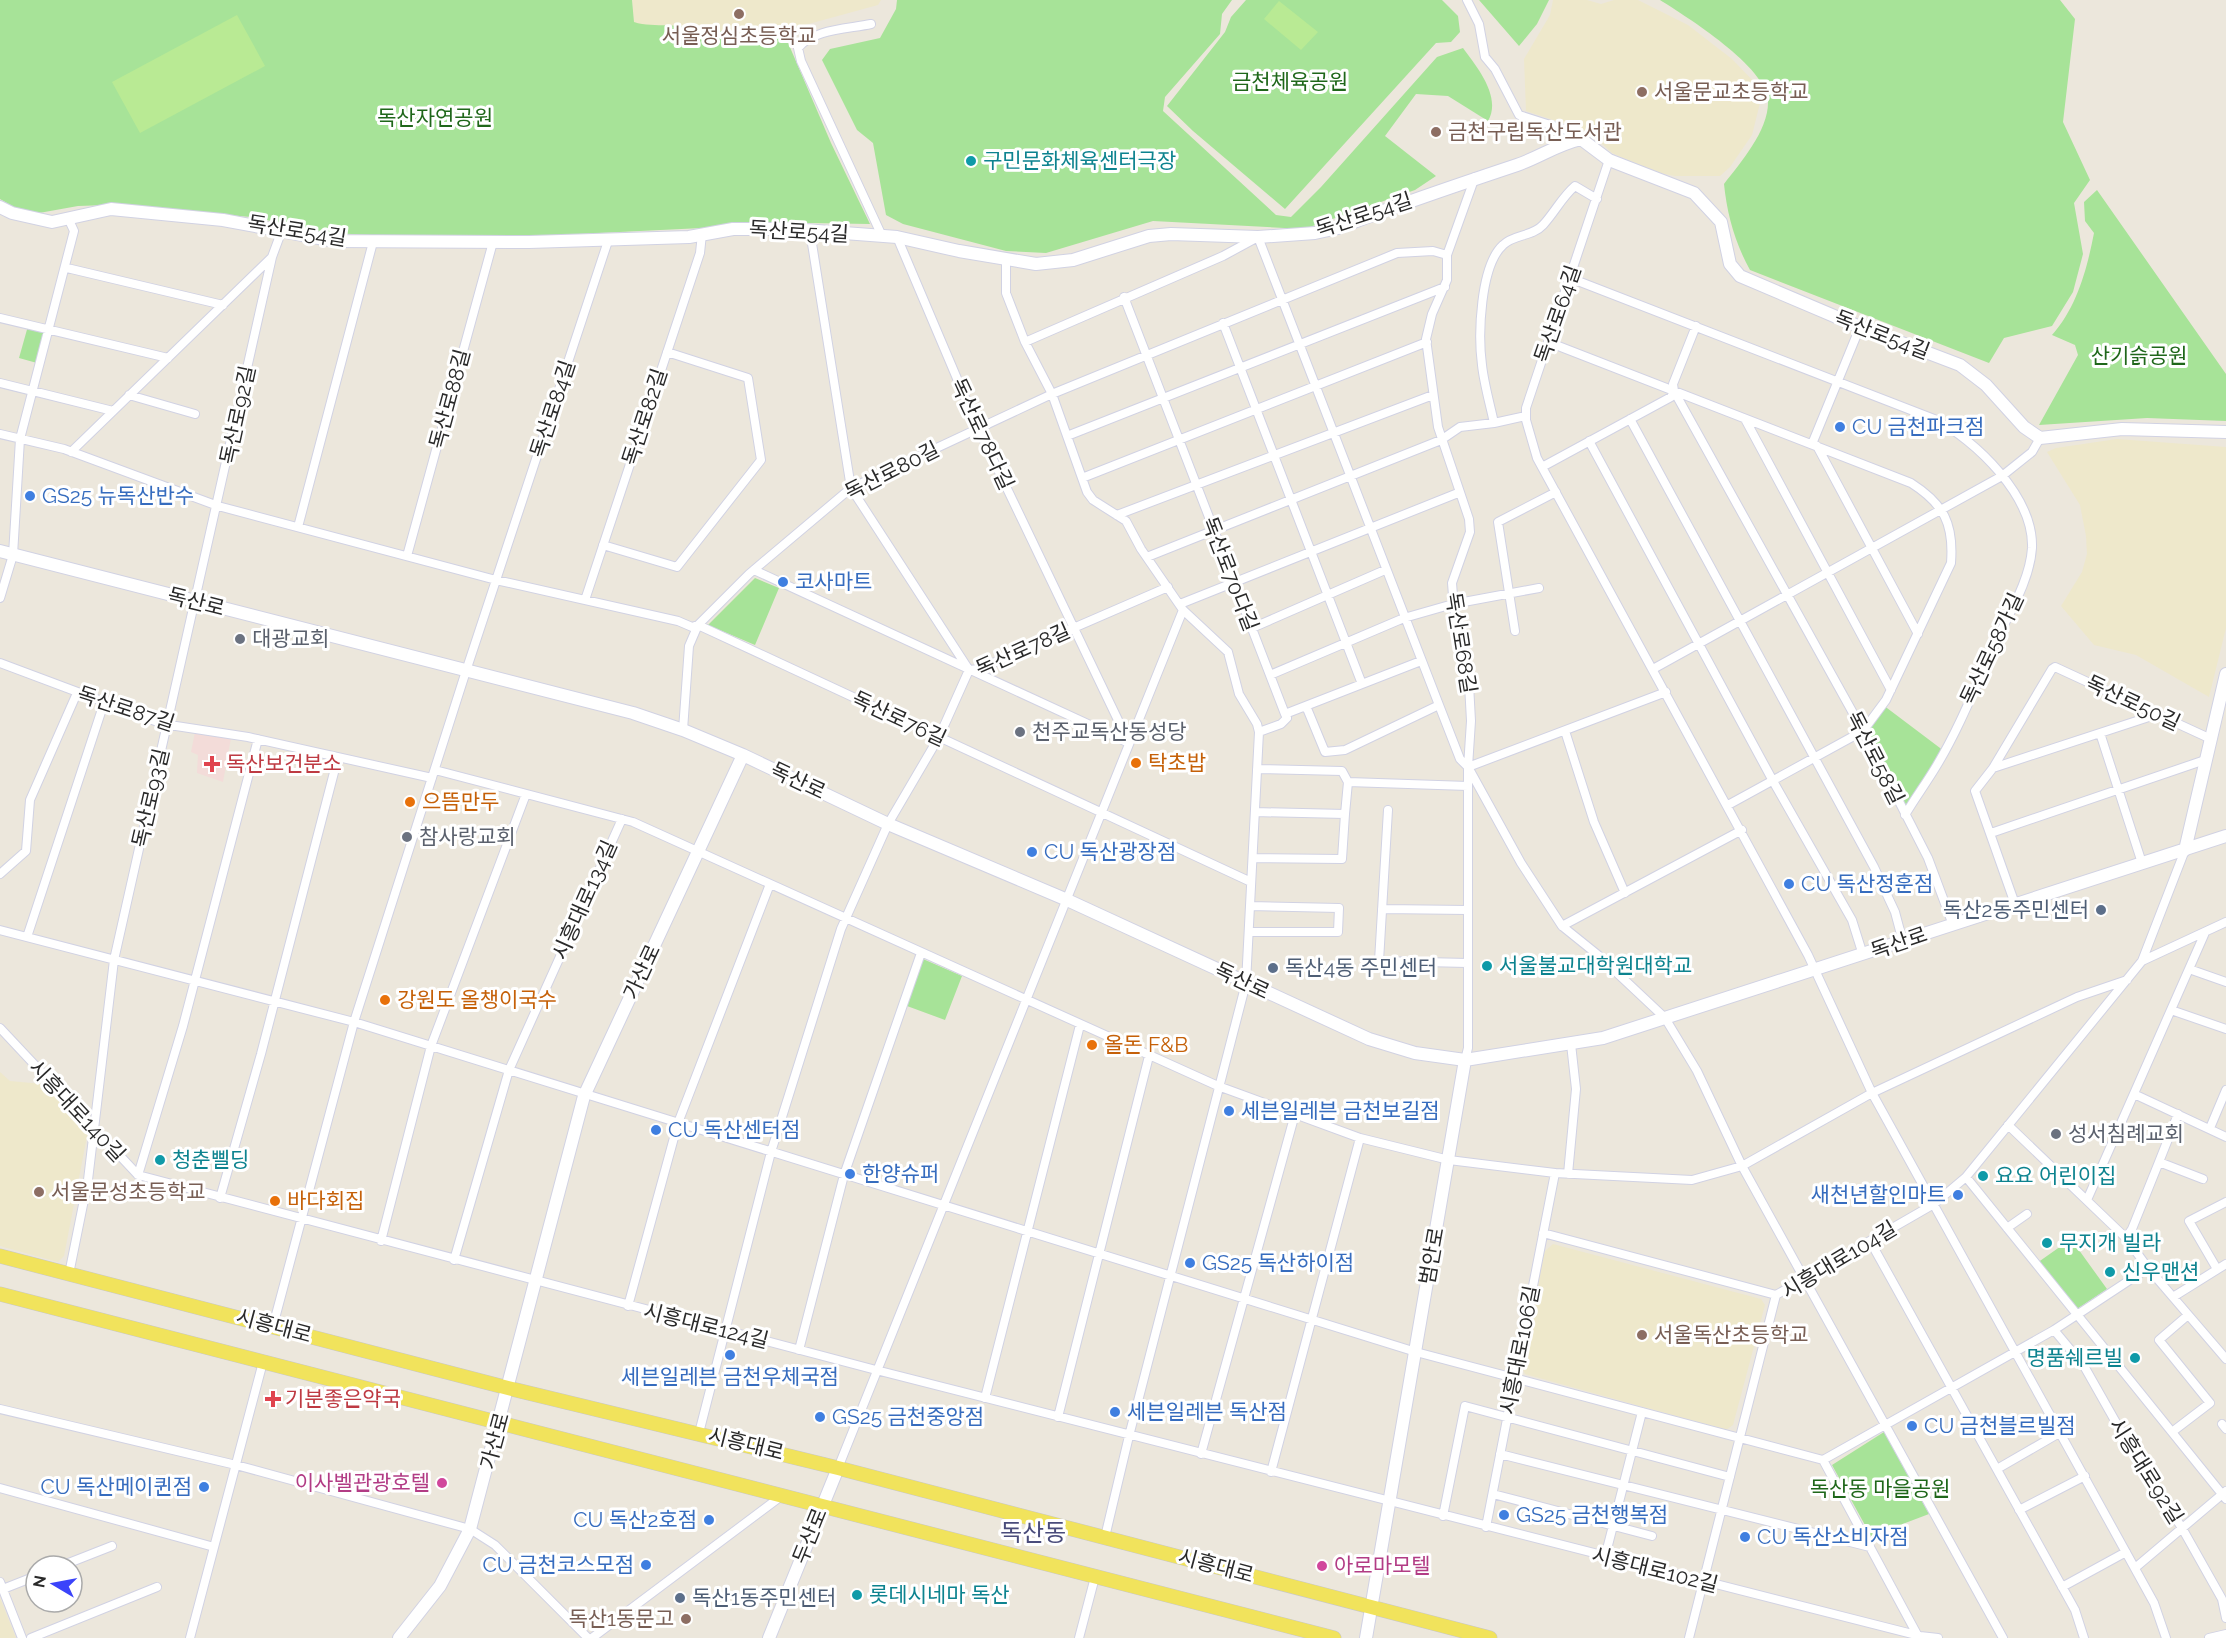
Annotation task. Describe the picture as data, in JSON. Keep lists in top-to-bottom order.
{
  "streets": {
    "main road": [
      "독산로54길",
      "독산로",
      "가산로",
      "범안로",
      "시흥대로",
      "두산로"
    ],
    "street": [
      "독산로64길",
      "독산로88길",
      "독산로84길",
      "독산로92길",
      "독산로82길",
      "독산로78다길",
      "독산로80길",
      "독산로70다길",
      "독산로68길",
      "독산로58가길",
      "독산로78길",
      "독산로50길",
      "독산로87길",
      "독산로76길",
      "독산로58길",
      "독산로93길",
      "시흥대로134길",
      "시흥대로140길",
      "시흥대로104길",
      "시흥대로124길",
      "시흥대로106길",
      "시흥대로92길",
      "시흥대로102길"
    ]
  },
  "crossings": [
    ["독산로54길", "독산로64길"],
    ["독산로54길", "독산로88길"],
    ["독산로54길", "독산로84길"],
    ["독산로54길", "독산로92길"],
    ["독산로54길", "독산로82길"],
    ["독산로54길", "독산로78다길"],
    ["독산로54길", "독산로68길"],
    ["독산로64길", "독산로"],
    ["독산로64길", "독산로58가길"],
    ["독산로64길", "시흥대로104길"],
    ["독산로84길", "독산로"],
    ["독산로84길", "독산로87길"],
    ["독산로84길", "시흥대로134길"],
    ["독산로84길", "시흥대로140길"],
    ["독산로84길", "시흥대로"],
    ["독산로92길", "독산로"],
    ["독산로92길", "독산로93길"],
    ["독산로78다길", "독산로80길"],
    ["독산로78다길", "독산로78길"],
    ["독산로80길", "독산로70다길"],
    ["독산로80길", "독산로"],
    ["독산로80길", "독산로68길"],
    ["독산로80길", "독산로76길"],
    ["독산로", "독산로68길"],
    ["독산로", "독산로78길"],
    ["독산로", "독산로58길"],
    ["독산로", "독산로93길"],
    ["독산로", "가산로"],
    ["독산로", "범안로"],
    ["독산로68길", "범안로"],
    ["독산로58가길", "독산로58길"],
    ["독산로78길", "독산로76길"],
    ["독산로78길", "시흥대로"],
    ["독산로78길", "시흥대로124길"],
    ["독산로87길", "독산로93길"],
    ["독산로87길", "시흥대로134길"],
    ["독산로93길", "시흥대로140길"],
    ["독산로93길", "시흥대로"],
    ["시흥대로134길", "시흥대로140길"],
    ["가산로", "시흥대로"],
    ["가산로", "시흥대로124길"],
    ["범안로", "시흥대로"],
    ["범안로", "시흥대로102길"],
    ["시흥대로104길", "시흥대로102길"],
    ["시흥대로", "두산로"],
    ["시흥대로106길", "시흥대로102길"]
  ],
  "districts": ["독산동"],
  "parks": [
    "금천체육공원",
    "독산자연공원",
    "산기슭공원",
    "독산동 마을공원"
  ],
  "places": {
    "other": [
      "서울정심초등학교",
      "서울문교초등학교",
      "금천구립독산도서관",
      "구민문화체육센터극장",
      "CU 금천파크점",
      "GS25 뉴독산반수",
      "코사마트",
      "대광교회",
      "천주교독산동성당",
      "탁초밥",
      "으뜸만두",
      "참사랑교회",
      "CU 독산광장점",
      "CU 독산정훈점",
      "독산2동주민센터",
      "서울불교대학원대학교",
      "독산4동 주민센터",
      "강원도 올챙이국수",
      "올돈 F&B",
      "세븐일레븐 금천보길점",
      "CU 독산센터점",
      "성서침례교회",
      "청춘삘딩",
      "한양슈퍼",
      "요요 어린이집",
      "서울문성초등학교",
      "새천년할인마트",
      "바다회집",
      "무지개 빌라",
      "GS25 독산하이점",
      "신우맨션",
      "서울독산초등학교",
      "세븐일레븐 금천우체국점",
      "명품쉐르빌",
      "세븐일레븐 독산점",
      "GS25 금천중앙점",
      "CU 금천블르빌점",
      "이사벨관광호텔",
      "CU 독산메이퀸점",
      "GS25 금천행복점",
      "CU 독산2호점",
      "CU 독산소비자점",
      "CU 금천코스모점",
      "아로마모텔",
      "롯데시네마 독산",
      "독산1동주민센터",
      "독산1동문고"
    ],
    "health": ["독산보건분소", "기분좋은약국"]
  },
  "north": "left"
}
